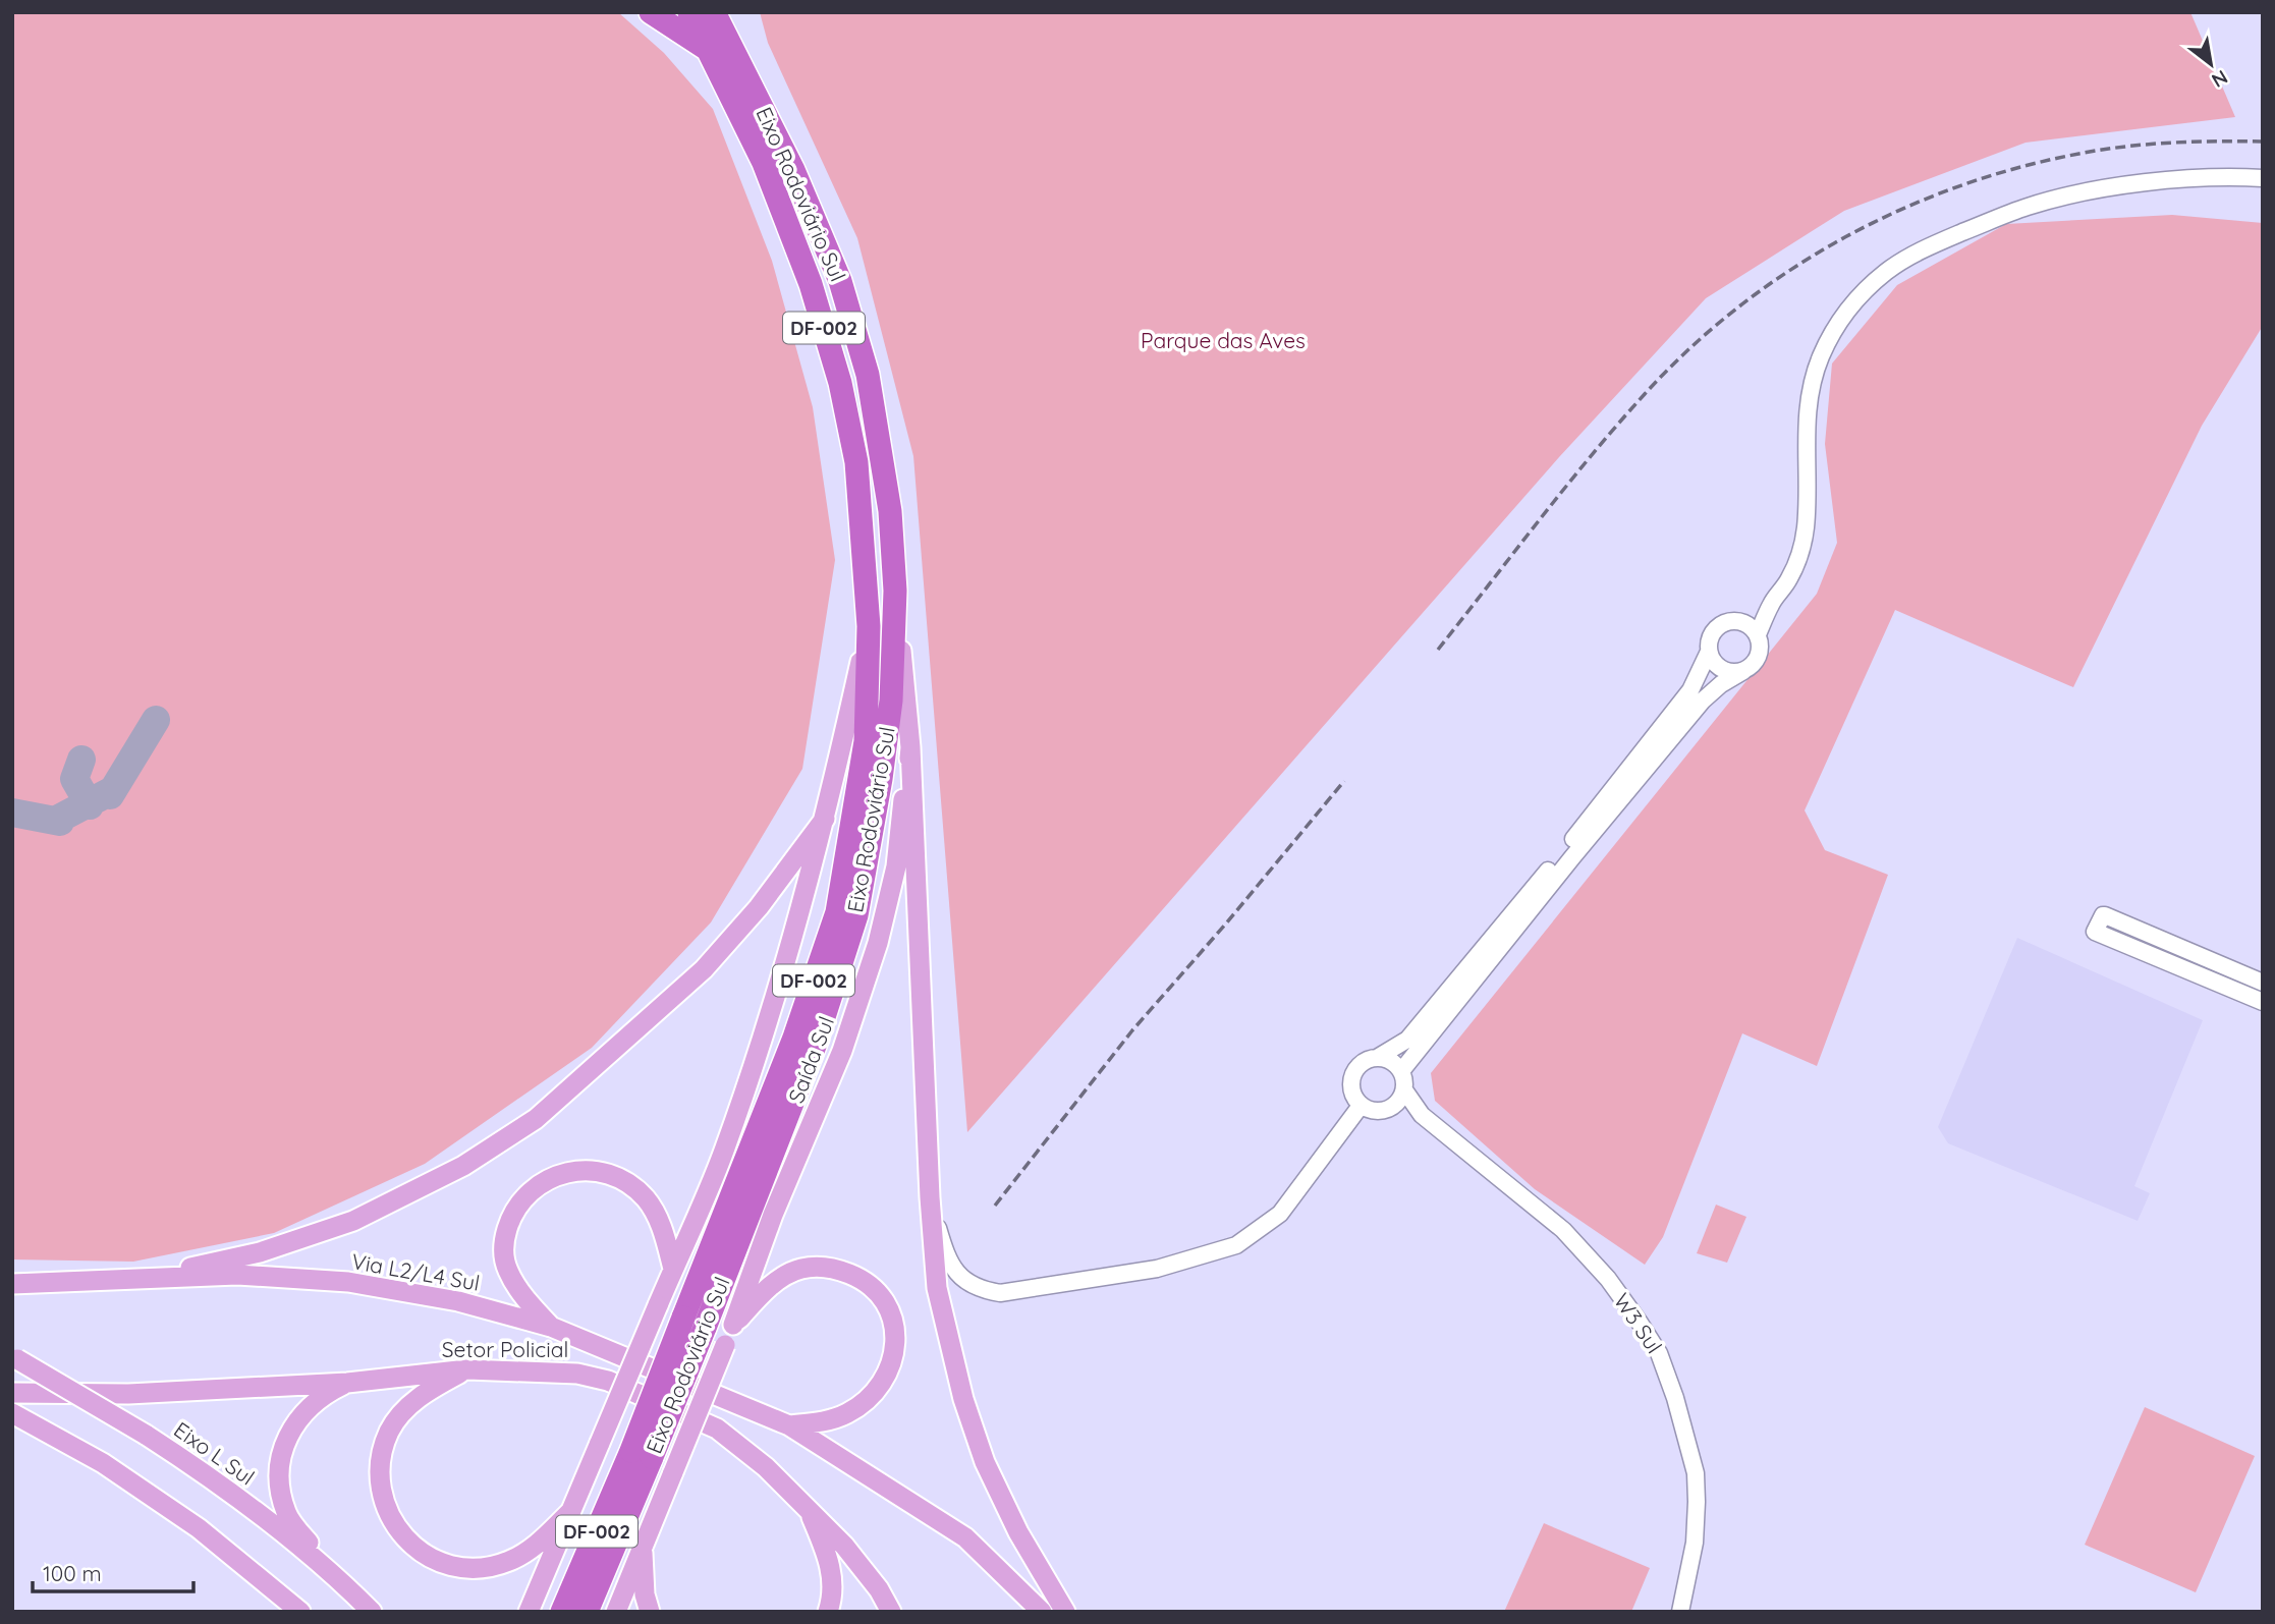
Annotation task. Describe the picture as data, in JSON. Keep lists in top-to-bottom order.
{
  "streets": {
    "highway": ["Eixo Rodoviário Sul", "DF-002"],
    "main road": [
      "Saída Sul",
      "Via L2/L4 Sul",
      "Setor Policial",
      "Eixo L Sul"
    ],
    "street": ["W3 Sul"]
  },
  "crossings": [
    ["Eixo Rodoviário Sul", "Saída Sul"]
  ],
  "parks": ["Parque das Aves"],
  "scale_bar": "100 m",
  "north": "bottom right"
}
